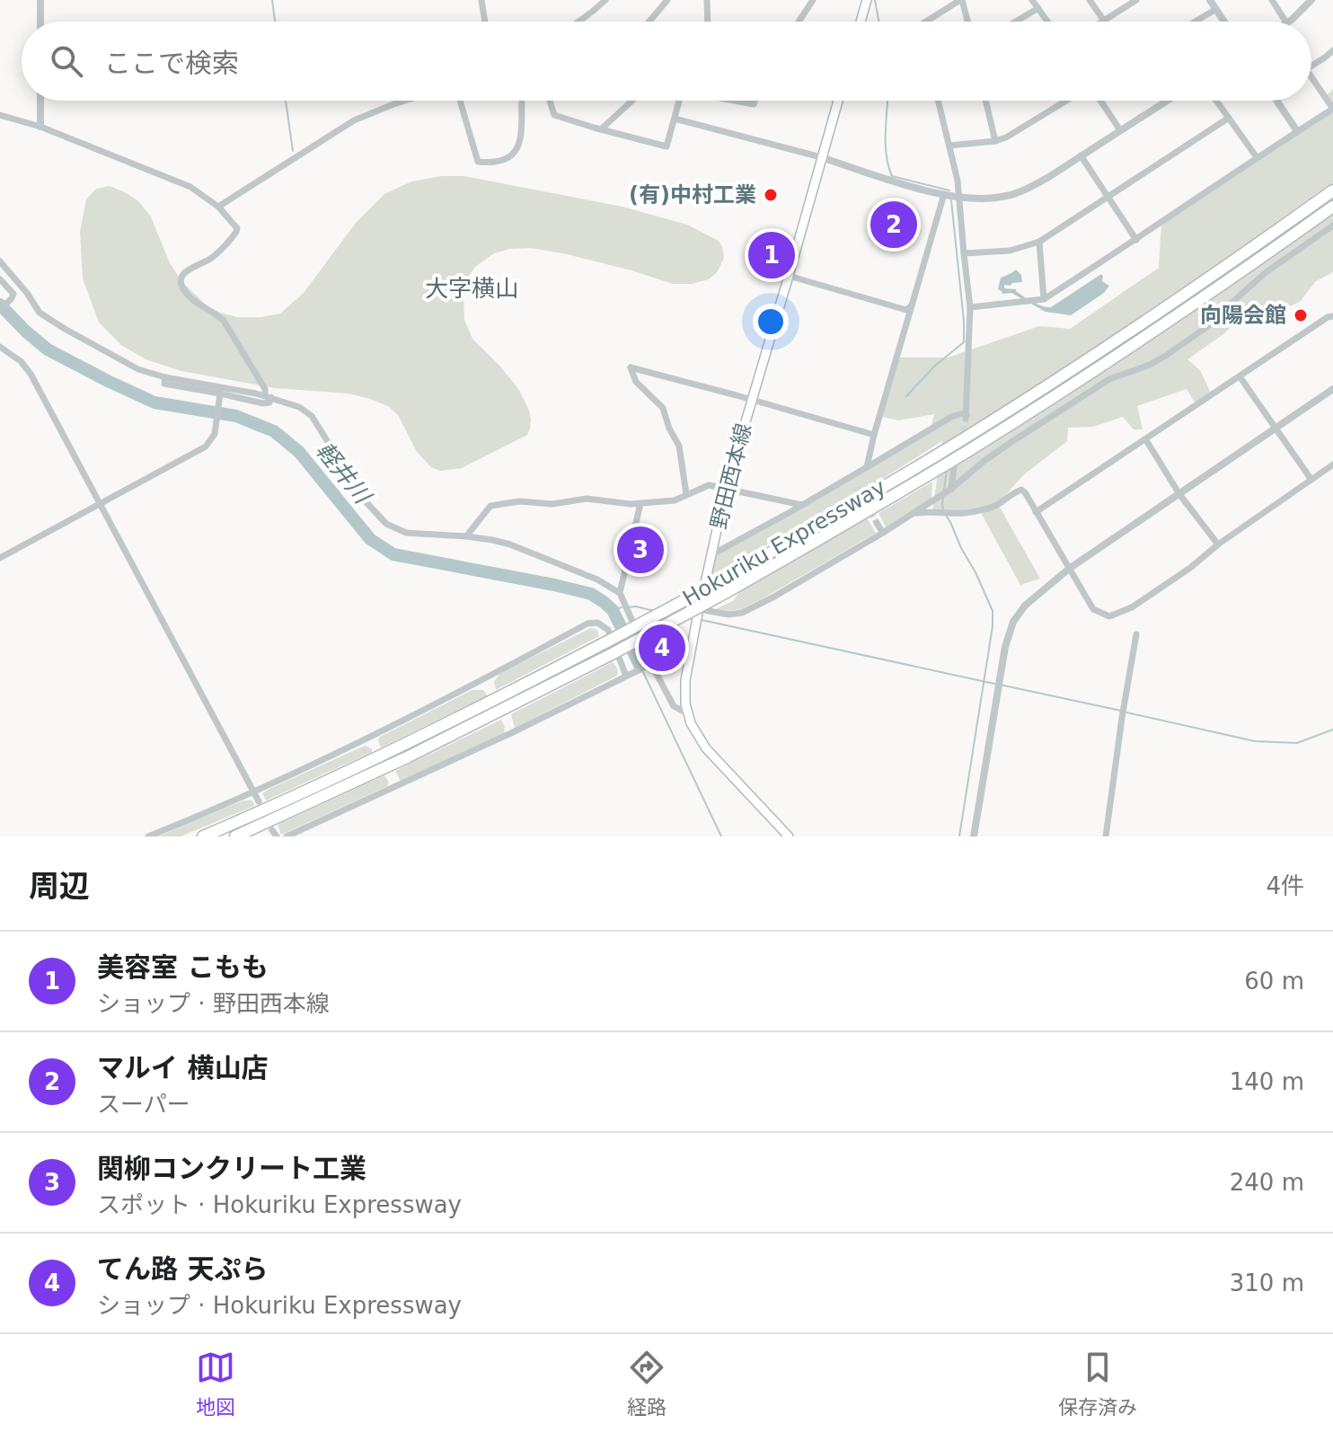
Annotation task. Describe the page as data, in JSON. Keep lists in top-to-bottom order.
{
  "streets": {
    "highway": ["Hokuriku Expressway"],
    "main road": ["野田西本線"]
  },
  "districts": ["大字横山"],
  "water": ["軽井川"],
  "places": ["(有)中村工業", "向陽会館"],
  "page": {
    "search": "ここで検索",
    "pins": [
      "2",
      "1",
      "3",
      "4"
    ],
    "heading": ["周辺", "4件"],
    "list": [
      {
        "mark": "1",
        "name": "美容室 こもも",
        "note": "ショップ · 野田西本線",
        "value": "60 m"
      },
      {
        "mark": "2",
        "name": "マルイ 横山店",
        "note": "スーパー",
        "value": "140 m"
      },
      {
        "mark": "3",
        "name": "関柳コンクリート工業",
        "note": "スポット · Hokuriku Expressway",
        "value": "240 m"
      },
      {
        "mark": "4",
        "name": "てん路 天ぷら",
        "note": "ショップ · Hokuriku Expressway",
        "value": "310 m"
      }
    ],
    "nav": ["地図", "経路", "保存済み"]
  }
}
